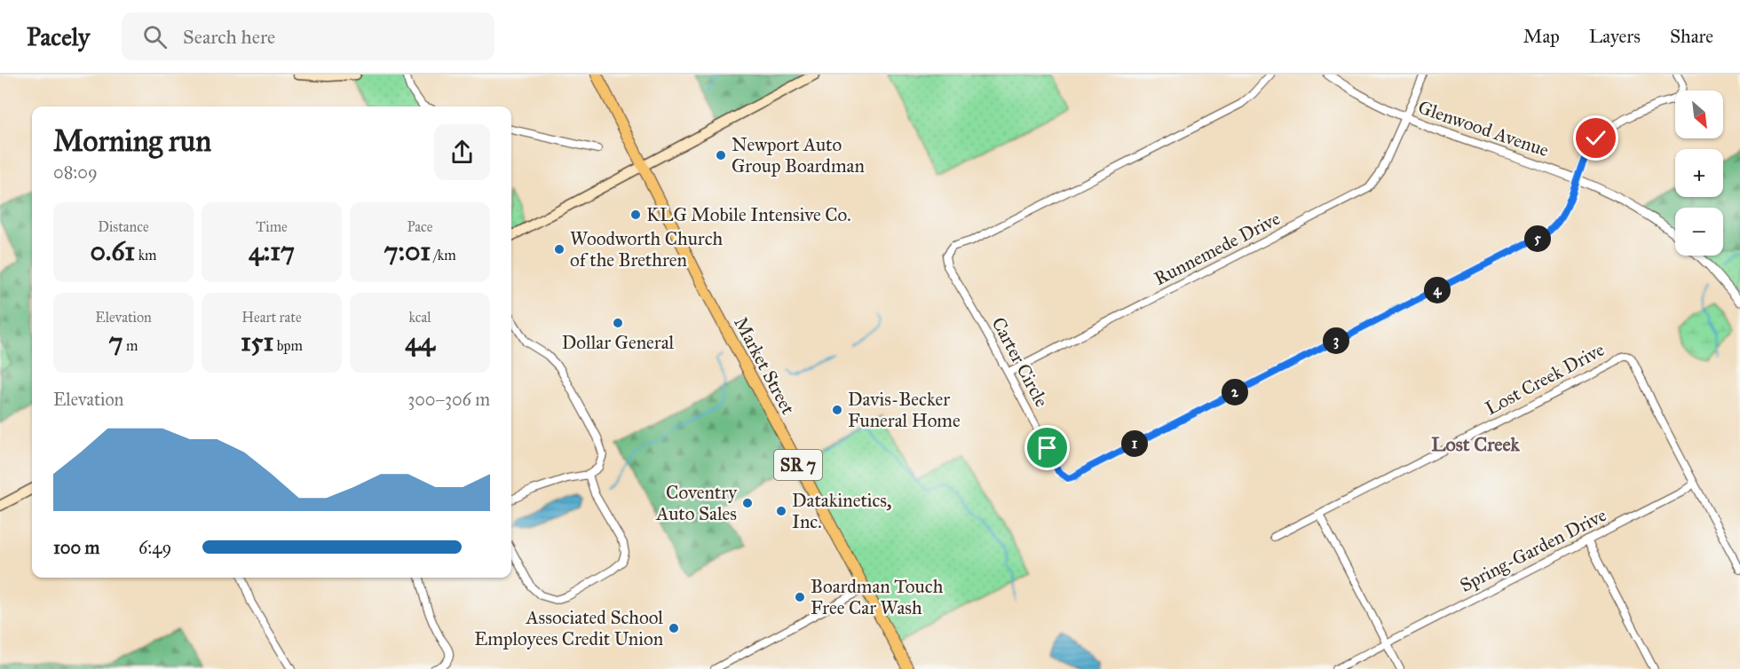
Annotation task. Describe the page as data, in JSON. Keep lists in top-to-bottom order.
{
  "streets": {
    "main road": ["Market Street", "SR 7"],
    "street": [
      "Glenwood Avenue",
      "Runnemede Drive",
      "Carter Circle",
      "Lost Creek Drive",
      "Spring-Garden Drive"
    ]
  },
  "crossings": [
    ["Glenwood Avenue", "Runnemede Drive"],
    ["Glenwood Avenue", "Carter Circle"],
    ["Runnemede Drive", "Carter Circle"],
    ["Lost Creek Drive", "Spring-Garden Drive"]
  ],
  "districts": ["Lost Creek"],
  "places": [
    "Newport Auto Group Boardman",
    "KLG Mobile Intensive Co.",
    "Woodworth Church of the Brethren",
    "Dollar General",
    "Davis-Becker Funeral Home",
    "Coventry Auto Sales",
    "Datakinetics, Inc.",
    "Boardman Touch Free Car Wash",
    "Associated School Employees Credit Union"
  ],
  "north": "bottom right",
  "page": {
    "header": "Pacely",
    "search": "Search here",
    "nav": ["Map", "Layers", "Share"],
    "map_buttons": ["+", "−"],
    "heading": ["Morning run", "08:09"],
    "stats": [
      ["Distance", "0.61 km"],
      ["Time", "4:17"],
      ["Pace", "7:01 /km"],
      ["Elevation", "7 m"],
      ["Heart rate", "151 bpm"],
      ["kcal", "44"]
    ],
    "pins": [
      "5",
      "4",
      "3",
      "2",
      "1"
    ],
    "chart": ["Elevation", "300–306 m"],
    "list": [
      {
        "name": "100 m",
        "note": "6:49"
      }
    ]
  }
}
